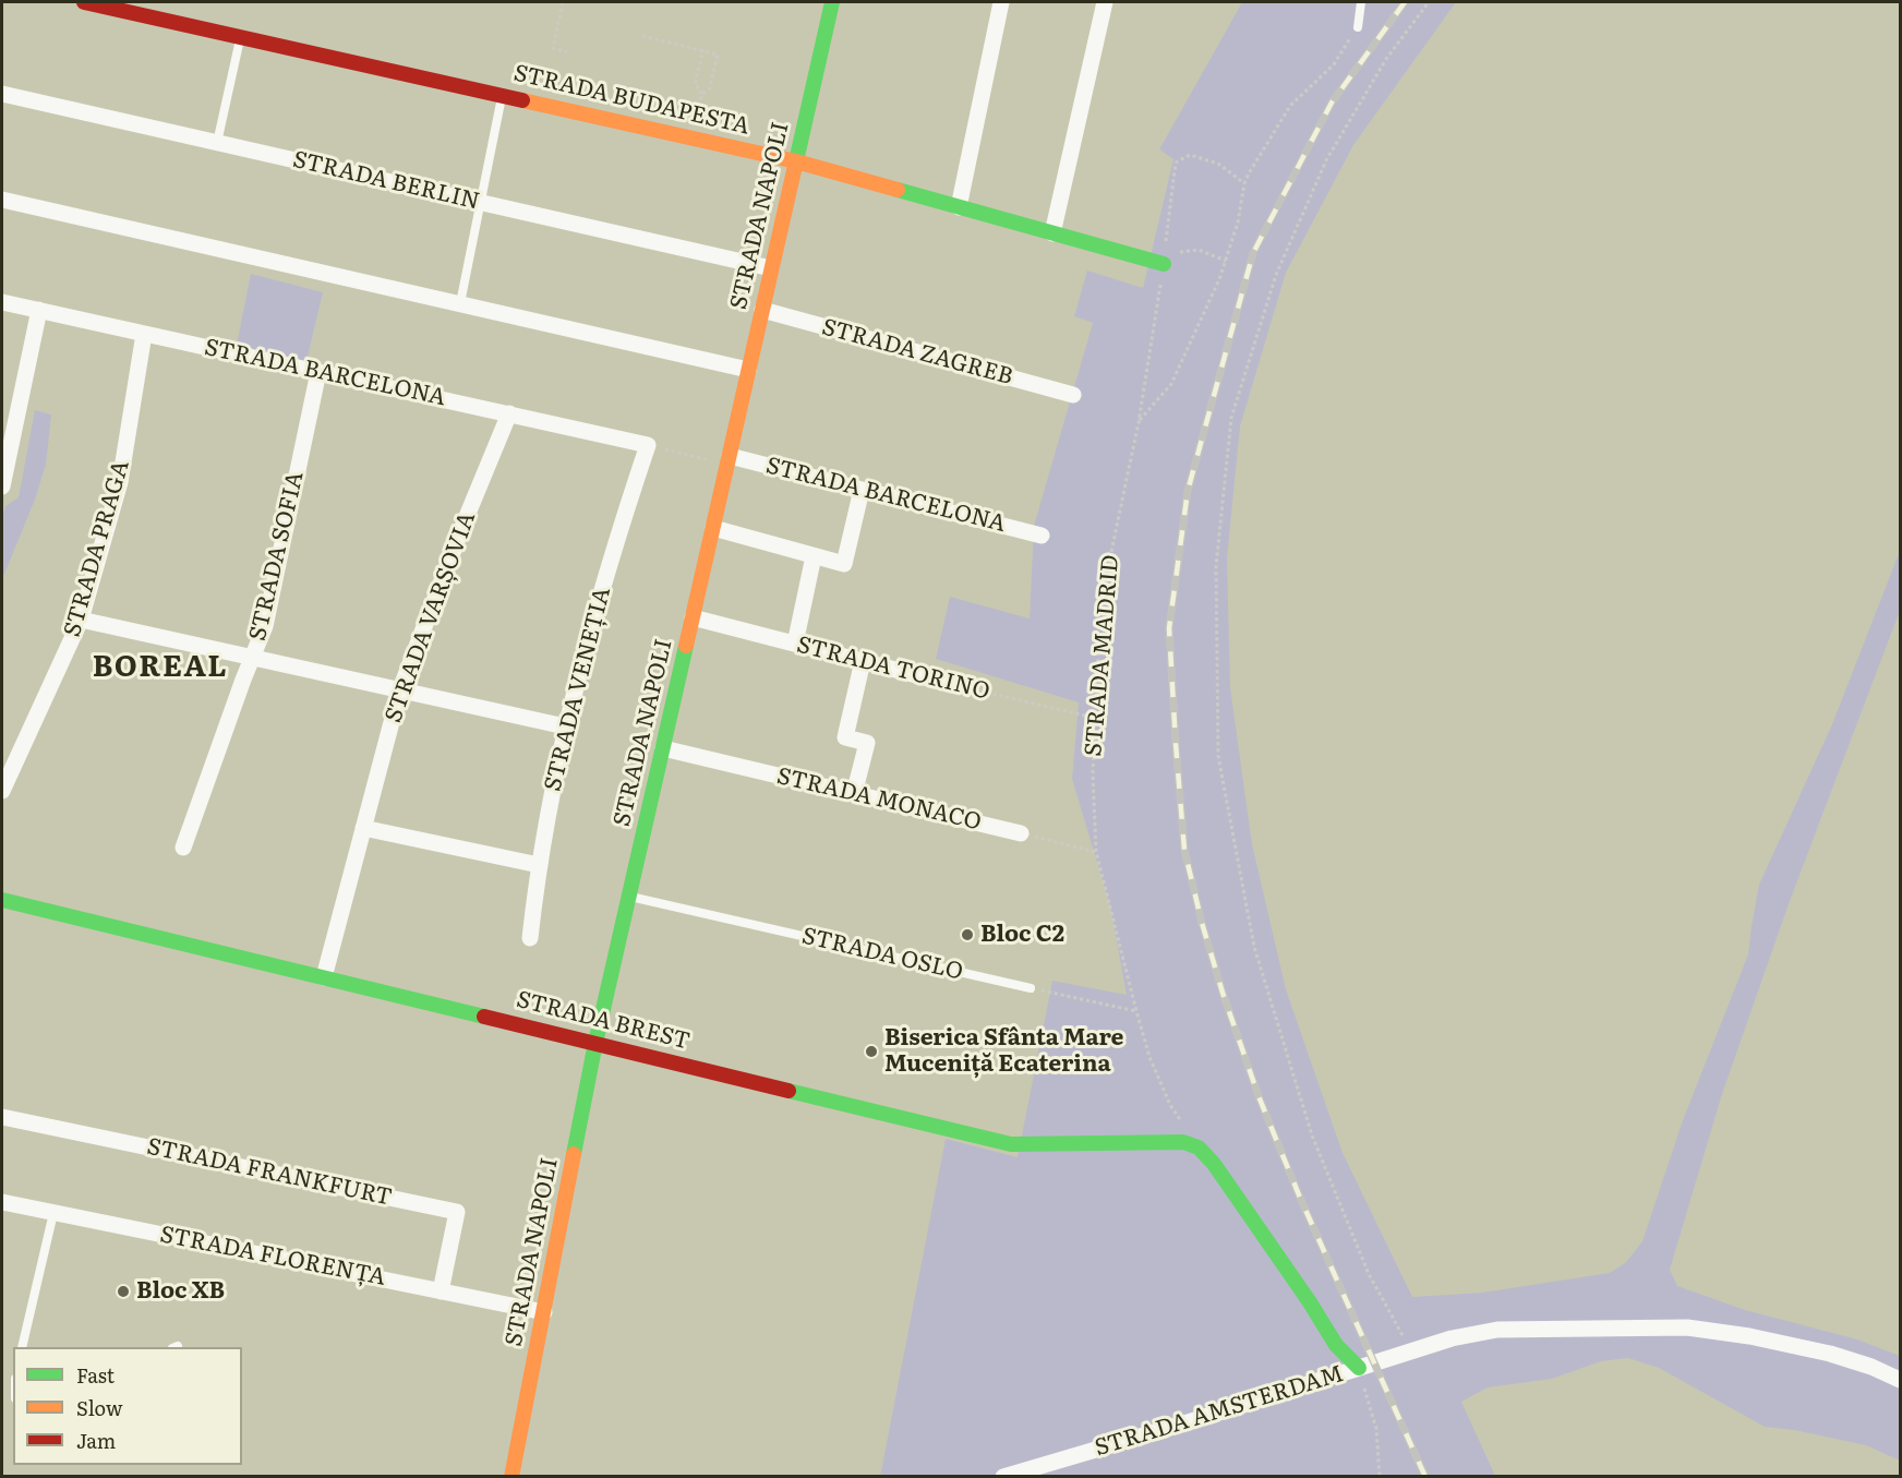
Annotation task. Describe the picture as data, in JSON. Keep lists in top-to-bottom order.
{
  "streets": {
    "street": [
      "STRADA BUDAPESTA",
      "STRADA BERLIN",
      "STRADA NAPOLI",
      "STRADA ZAGREB",
      "STRADA BARCELONA",
      "STRADA PRAGA",
      "STRADA SOFIA",
      "STRADA VARȘOVIA",
      "STRADA TORINO",
      "STRADA VENEȚIA",
      "STRADA MONACO",
      "STRADA BREST",
      "STRADA FRANKFURT",
      "STRADA FLORENȚA",
      "STRADA AMSTERDAM"
    ],
    "lane": ["STRADA OSLO"],
    "path": ["STRADA MADRID"]
  },
  "crossings": [
    ["STRADA BUDAPESTA", "STRADA NAPOLI"],
    ["STRADA BUDAPESTA", "STRADA MADRID"],
    ["STRADA BERLIN", "STRADA NAPOLI"],
    ["STRADA NAPOLI", "STRADA ZAGREB"],
    ["STRADA NAPOLI", "STRADA BARCELONA"],
    ["STRADA NAPOLI", "STRADA TORINO"],
    ["STRADA NAPOLI", "STRADA MONACO"],
    ["STRADA NAPOLI", "STRADA OSLO"],
    ["STRADA NAPOLI", "STRADA BREST"],
    ["STRADA NAPOLI", "STRADA FLORENȚA"],
    ["STRADA BARCELONA", "STRADA PRAGA"],
    ["STRADA BARCELONA", "STRADA SOFIA"],
    ["STRADA BARCELONA", "STRADA VARȘOVIA"],
    ["STRADA BARCELONA", "STRADA VENEȚIA"],
    ["STRADA VARȘOVIA", "STRADA BREST"],
    ["STRADA MADRID", "STRADA TORINO"],
    ["STRADA MADRID", "STRADA BREST"],
    ["STRADA FRANKFURT", "STRADA FLORENȚA"]
  ],
  "districts": ["BOREAL"],
  "places": ["Bloc C2", "Biserica Sfânta Mare Muceniță Ecaterina", "Bloc XB"],
  "legend": ["Fast", "Slow", "Jam"]
}
